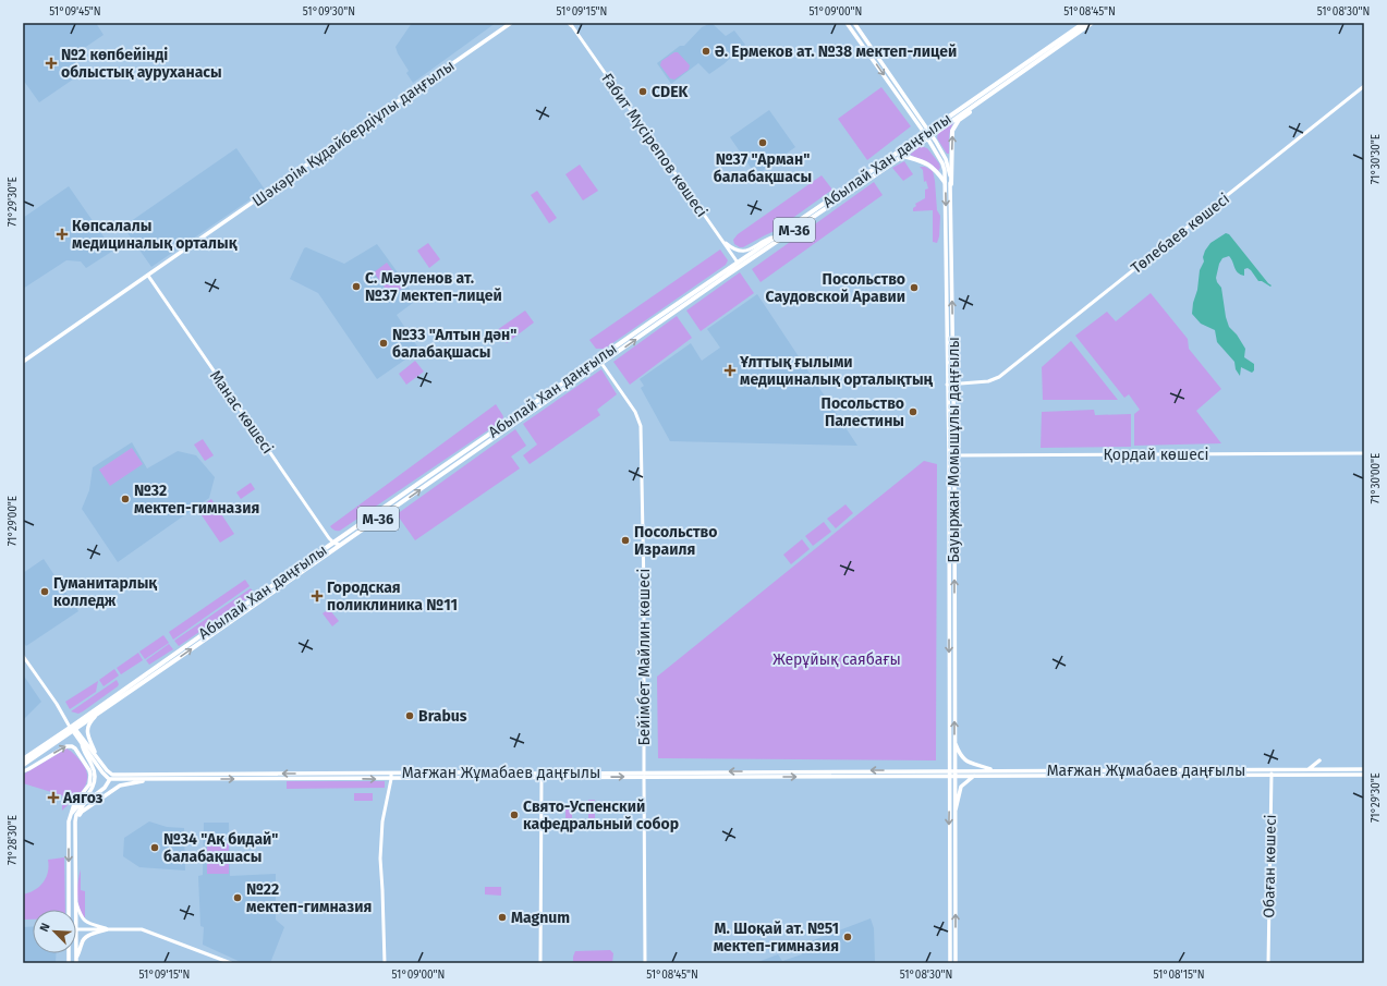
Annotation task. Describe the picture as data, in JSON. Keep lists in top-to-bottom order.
{
  "streets": {
    "main road": [
      "Шәкәрім Құдайбердіұлы даңғылы",
      "Абылай Хан даңғылы",
      "M-36",
      "Бауыржан Момышұлы даңғылы",
      "Бейімбет Майлин көшесі",
      "Мағжан Жұмабаев даңғылы"
    ],
    "street": [
      "Ғабит Мүсірепов көшесі",
      "Төлебаев көшесі",
      "Манас көшесі",
      "Қордай көшесі",
      "Обаған көшесі"
    ]
  },
  "crossings": [
    ["Шәкәрім Құдайбердіұлы даңғылы", "Манас көшесі"],
    ["Ғабит Мүсірепов көшесі", "Абылай Хан даңғылы"],
    ["Абылай Хан даңғылы", "Манас көшесі"],
    ["Абылай Хан даңғылы", "Бауыржан Момышұлы даңғылы"],
    ["Абылай Хан даңғылы", "Бейімбет Майлин көшесі"],
    ["Төлебаев көшесі", "Бауыржан Момышұлы даңғылы"],
    ["Бауыржан Момышұлы даңғылы", "Қордай көшесі"],
    ["Бауыржан Момышұлы даңғылы", "Мағжан Жұмабаев даңғылы"],
    ["Бейімбет Майлин көшесі", "Мағжан Жұмабаев даңғылы"],
    ["Мағжан Жұмабаев даңғылы", "Обаған көшесі"]
  ],
  "parks": ["Жерұйық саябағы"],
  "places": {
    "other": [
      "Ә. Ермеков ат. №38 мектеп-лицей",
      "CDEK",
      "№37 \"Арман\" балабақшасы",
      "С. Мәуленов ат. №37 мектеп-лицей",
      "Посольство Саудовской Аравии",
      "№33 \"Алтын дән\" балабақшасы",
      "Посольство Палестины",
      "№32 мектеп-гимназия",
      "Посольство Израиля",
      "Гуманитарлық колледж",
      "Brabus",
      "Свято-Успенский кафедральный собор",
      "№34 \"Ақ бидай\" балабақшасы",
      "№22 мектеп-гимназия",
      "Magnum",
      "М. Шоқай ат. №51 мектеп-гимназия"
    ],
    "health": [
      "№2 көпбейінді облыстық ауруханасы",
      "Көпсалалы медициналық орталық",
      "Ұлттық ғылыми медициналық орталықтың",
      "Городская поликлиника №11",
      "Аягоз"
    ]
  },
  "north": "top left",
  "coordinates": [
    "51°09'45\"N",
    "51°09'30\"N",
    "51°09'15\"N",
    "51°09'00\"N",
    "51°08'45\"N",
    "51°08'30\"N",
    "71°30'30\"E",
    "71°29'30\"E",
    "71°30'00\"E",
    "71°29'00\"E",
    "71°28'30\"E",
    "51°08'15\"N"
  ]
}
